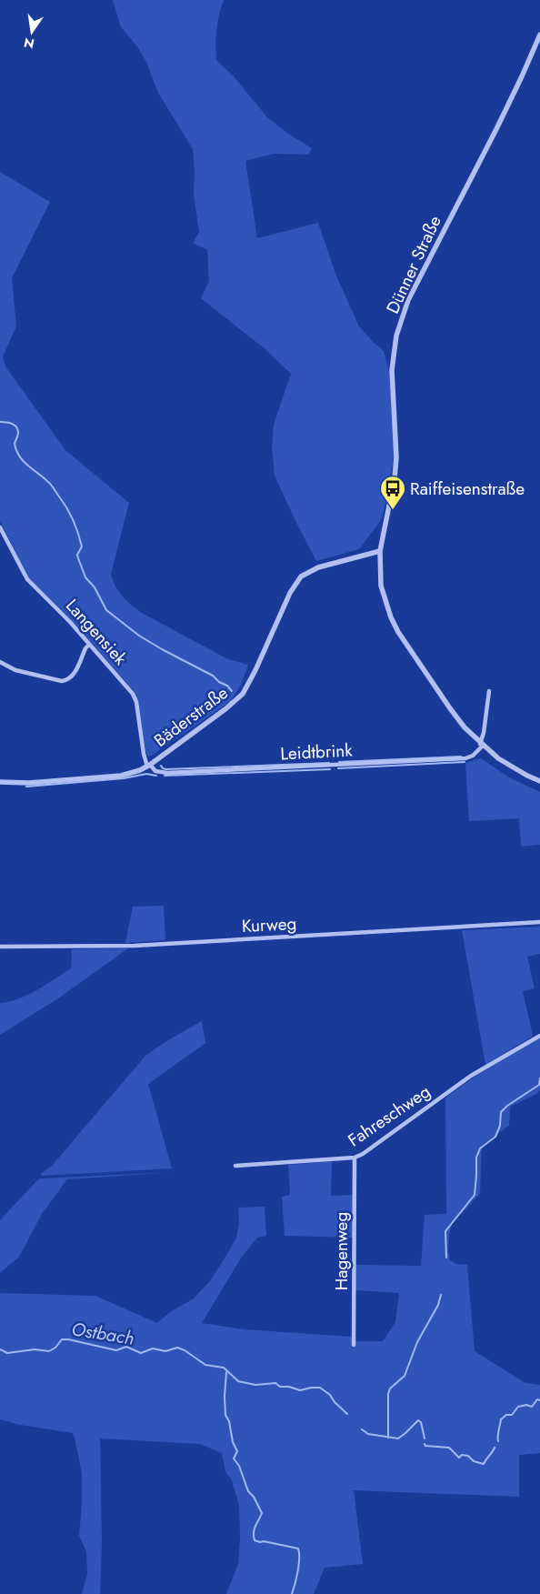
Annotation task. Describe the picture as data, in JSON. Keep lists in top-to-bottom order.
{
  "streets": {
    "street": [
      "Dünner Straße",
      "Langensiek",
      "Bäderstraße",
      "Leidtbrink",
      "Kurweg",
      "Fahreschweg",
      "Hagenweg"
    ]
  },
  "crossings": [
    ["Dünner Straße", "Bäderstraße"],
    ["Langensiek", "Bäderstraße"],
    ["Langensiek", "Leidtbrink"],
    ["Bäderstraße", "Leidtbrink"],
    ["Fahreschweg", "Hagenweg"]
  ],
  "water": ["Ostbach"],
  "places": {
    "bus stop": ["Raiffeisenstraße"]
  },
  "north": "bottom"
}
